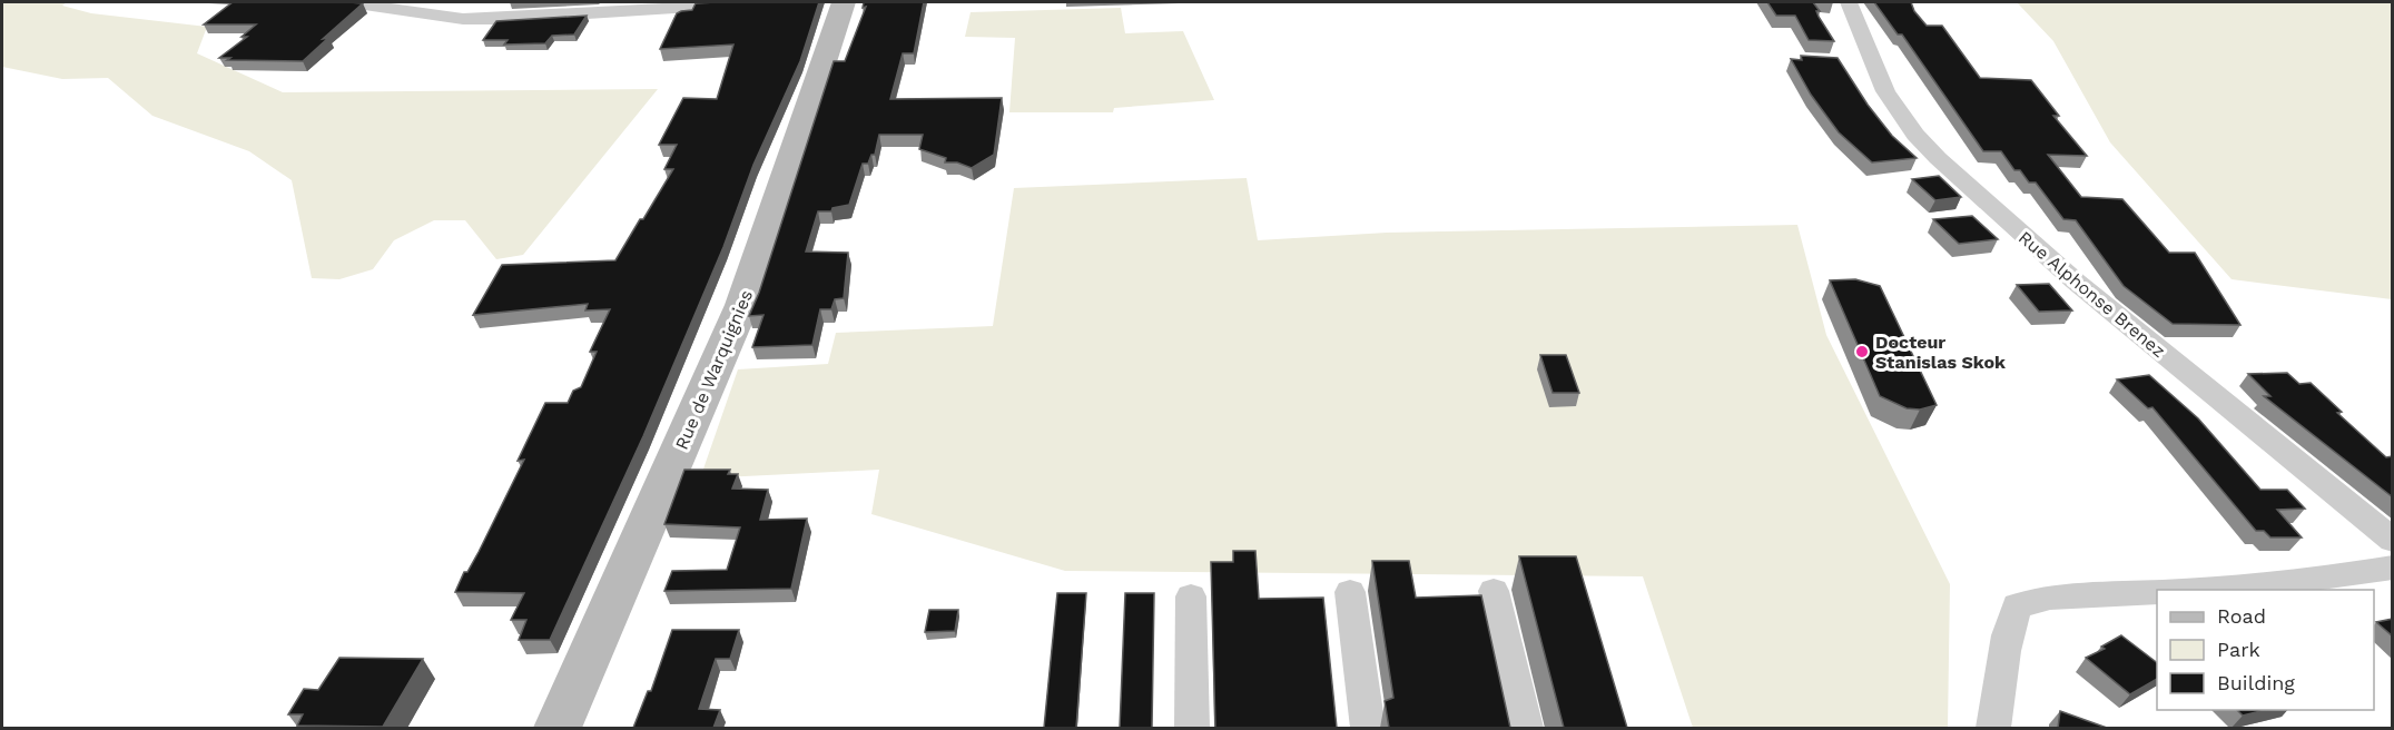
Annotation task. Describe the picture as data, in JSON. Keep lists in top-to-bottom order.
{
  "streets": {
    "street": ["Rue Alphonse Brenez", "Rue de Warquignies"]
  },
  "places": ["Docteur Stanislas Skok"],
  "legend": ["Road", "Park", "Building"]
}
